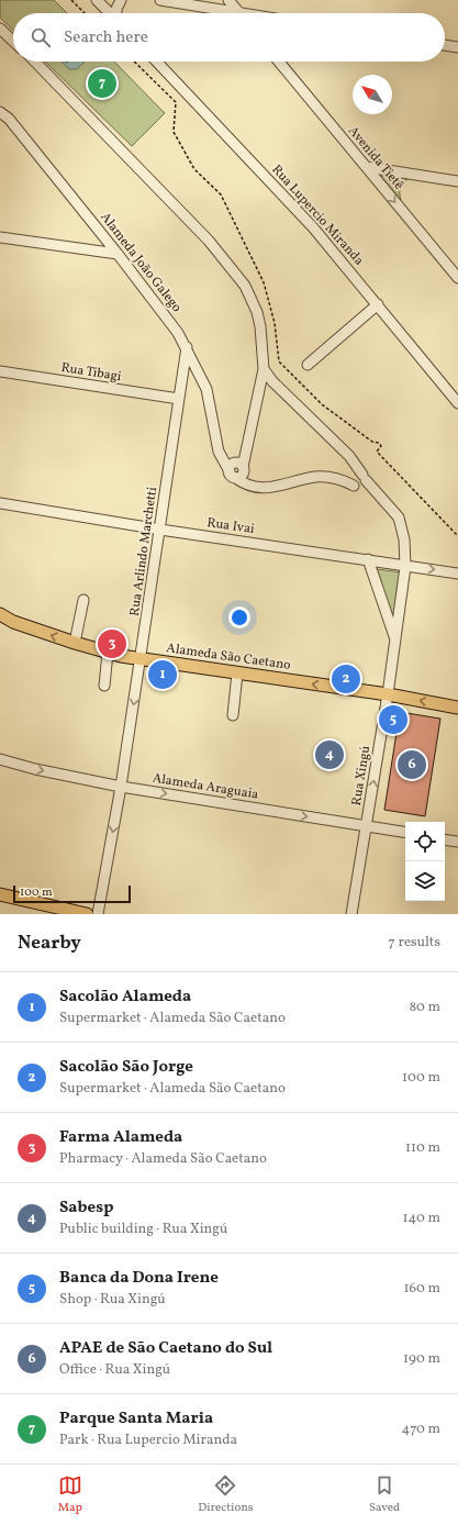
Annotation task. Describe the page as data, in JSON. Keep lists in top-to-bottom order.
{
  "streets": {
    "main road": ["Alameda São Caetano"],
    "street": [
      "Avenida Tietê",
      "Rua Lupercio Miranda",
      "Alameda João Galego",
      "Rua Tibagi",
      "Rua Ivai",
      "Rua Arlindo Marchetti",
      "Rua Xingú",
      "Alameda Araguaia"
    ]
  },
  "crossings": [
    ["Alameda João Galego", "Rua Arlindo Marchetti"],
    ["Rua Tibagi", "Rua Arlindo Marchetti"],
    ["Rua Ivai", "Rua Arlindo Marchetti"],
    ["Rua Ivai", "Rua Xingú"],
    ["Rua Arlindo Marchetti", "Alameda São Caetano"],
    ["Rua Arlindo Marchetti", "Alameda Araguaia"],
    ["Alameda São Caetano", "Rua Xingú"],
    ["Rua Xingú", "Alameda Araguaia"]
  ],
  "one_way": [
    "Avenida Tietê",
    "Rua Arlindo Marchetti",
    "Alameda São Caetano",
    "Alameda Araguaia"
  ],
  "scale_bar": "100 m",
  "north": "top left",
  "page": {
    "search": "Search here",
    "pins": [
      "7",
      "3",
      "1",
      "2",
      "5",
      "4",
      "6"
    ],
    "scale": "100 m",
    "heading": ["Nearby", "7 results"],
    "list": [
      {
        "mark": "1",
        "name": "Sacolão Alameda",
        "note": "Supermarket · Alameda São Caetano",
        "value": "80 m"
      },
      {
        "mark": "2",
        "name": "Sacolão São Jorge",
        "note": "Supermarket · Alameda São Caetano",
        "value": "100 m"
      },
      {
        "mark": "3",
        "name": "Farma Alameda",
        "note": "Pharmacy · Alameda São Caetano",
        "value": "110 m"
      },
      {
        "mark": "4",
        "name": "Sabesp",
        "note": "Public building · Rua Xingú",
        "value": "140 m"
      },
      {
        "mark": "5",
        "name": "Banca da Dona Irene",
        "note": "Shop · Rua Xingú",
        "value": "160 m"
      },
      {
        "mark": "6",
        "name": "APAE de São Caetano do Sul",
        "note": "Office · Rua Xingú",
        "value": "190 m"
      },
      {
        "mark": "7",
        "name": "Parque Santa Maria",
        "note": "Park · Rua Lupercio Miranda",
        "value": "470 m"
      }
    ],
    "nav": ["Map", "Directions", "Saved"]
  }
}
